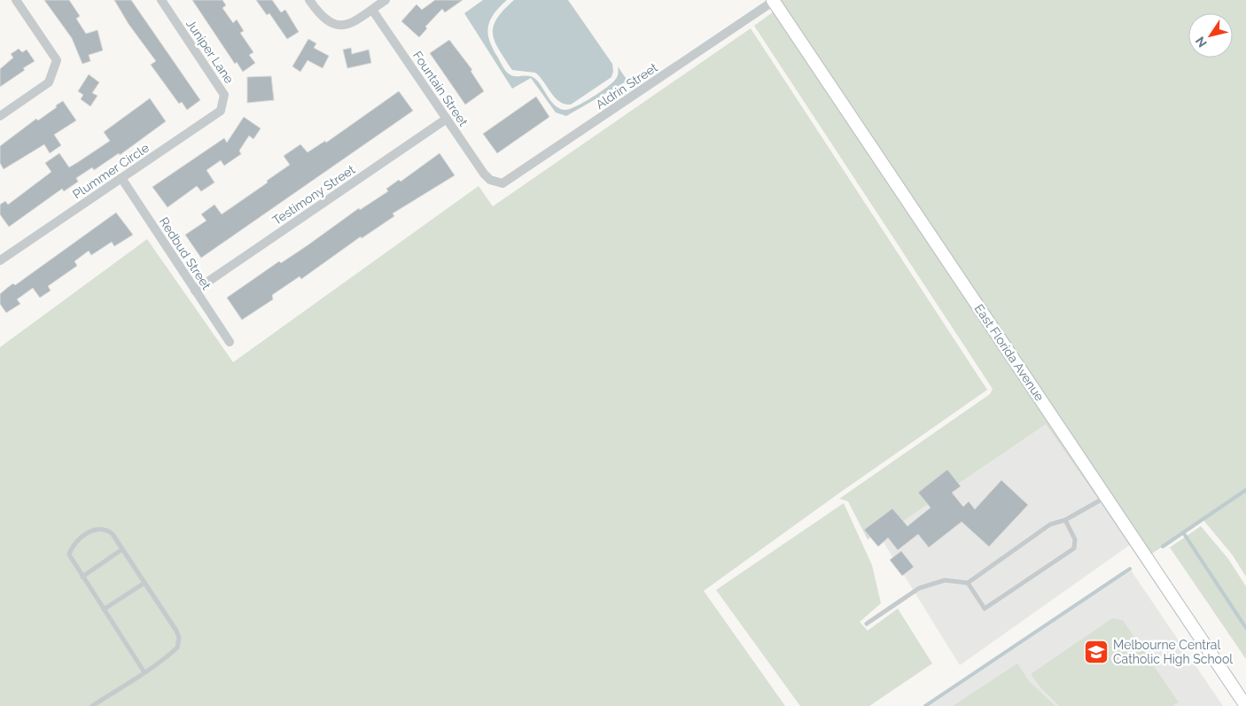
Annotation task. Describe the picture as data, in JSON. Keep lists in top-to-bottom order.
{
  "streets": {
    "street": [
      "Juniper Lane",
      "Aldrin Street",
      "Fountain Street",
      "Plummer Circle",
      "Testimony Street",
      "Redbud Street",
      "East Florida Avenue"
    ]
  },
  "crossings": [
    ["Juniper Lane", "Plummer Circle"],
    ["Aldrin Street", "Fountain Street"],
    ["Aldrin Street", "East Florida Avenue"],
    ["Fountain Street", "Testimony Street"],
    ["Plummer Circle", "Redbud Street"],
    ["Testimony Street", "Redbud Street"]
  ],
  "places": {
    "school or university": ["Melbourne Central Catholic High School"]
  },
  "north": "bottom left"
}
